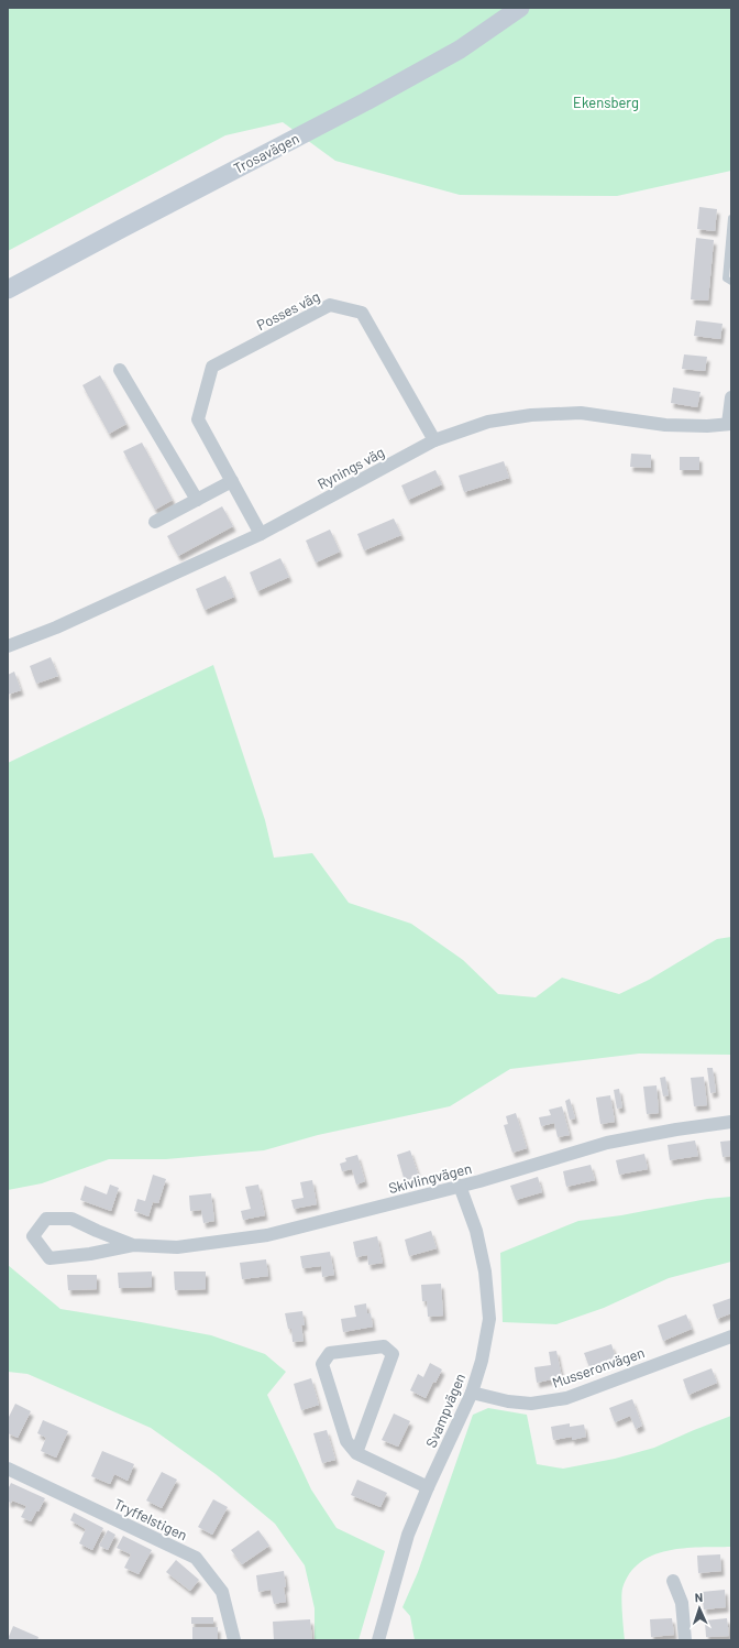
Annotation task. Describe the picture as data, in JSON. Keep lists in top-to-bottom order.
{
  "streets": {
    "main road": ["Trosavägen"],
    "street": [
      "Posses väg",
      "Rynings väg",
      "Skivlingvägen",
      "Musseronvägen",
      "Svampvägen",
      "Tryffelstigen"
    ]
  },
  "crossings": [
    ["Posses väg", "Rynings väg"],
    ["Skivlingvägen", "Svampvägen"],
    ["Musseronvägen", "Svampvägen"]
  ],
  "parks": ["Ekensberg"],
  "north": "top"
}
